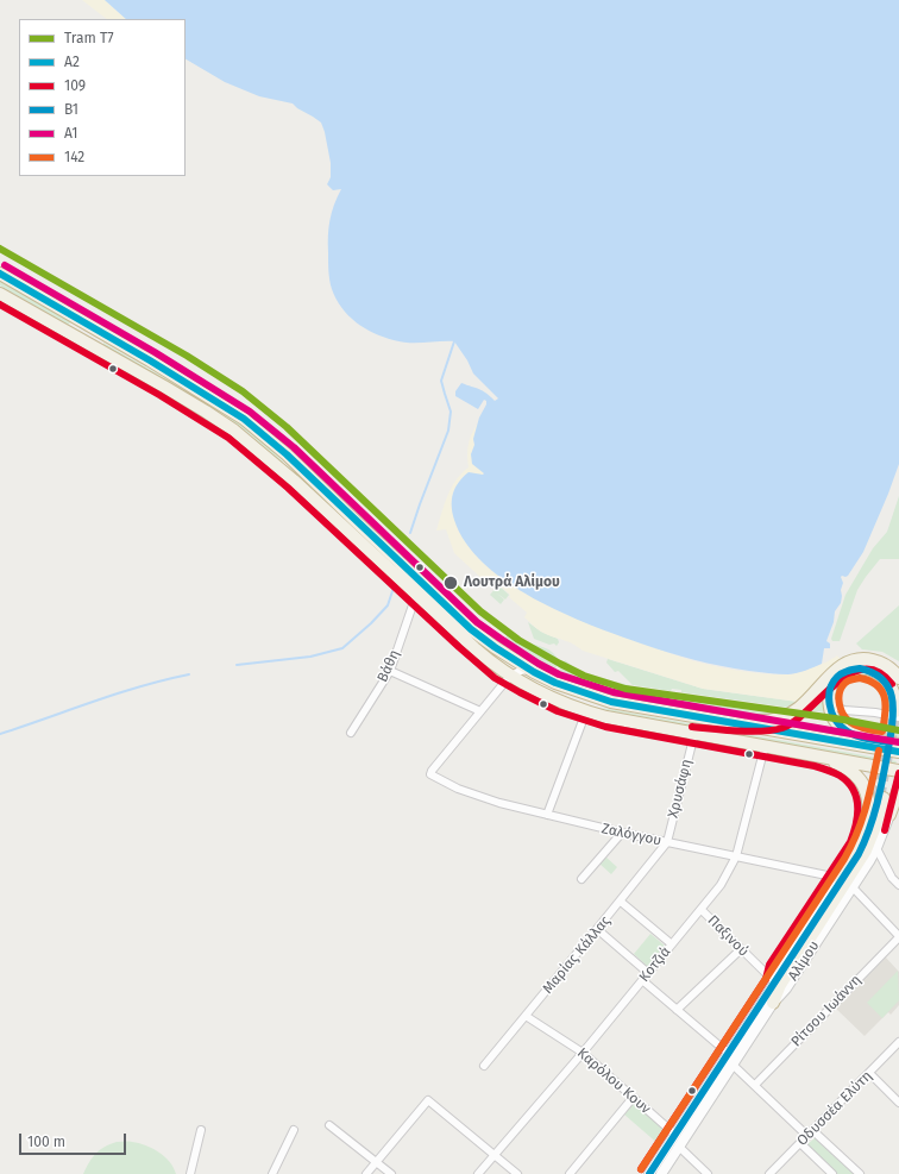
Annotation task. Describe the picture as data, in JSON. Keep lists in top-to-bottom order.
{
  "streets": {
    "main road": ["Αλίμου"],
    "street": [
      "Βάθη",
      "Χρυσάφη",
      "Ζαλόγγου",
      "Παξινού",
      "Μαρίας Κάλλας",
      "Κοτζιά",
      "Ρίτσου Ιωάννη",
      "Καρόλου Κουν",
      "Οδυσσέα Ελύτη"
    ]
  },
  "crossings": [
    ["Χρυσάφη", "Ζαλόγγου"],
    ["Χρυσάφη", "Μαρίας Κάλλας"],
    ["Ζαλόγγου", "Μαρίας Κάλλας"],
    ["Ζαλόγγου", "Αλίμου"],
    ["Ζαλόγγου", "Κοτζιά"],
    ["Παξινού", "Αλίμου"],
    ["Παξινού", "Κοτζιά"],
    ["Μαρίας Κάλλας", "Καρόλου Κουν"],
    ["Αλίμου", "Καρόλου Κουν"],
    ["Κοτζιά", "Καρόλου Κουν"]
  ],
  "places": ["Λουτρά Αλίμου"],
  "lines": [
    "tram line Τ7",
    "transit line Α1",
    "transit line Α2",
    "transit line 109",
    "transit line Β1",
    "transit line 142"
  ],
  "legend": [
    "Tram Τ7",
    "Α2",
    "109",
    "Β1",
    "Α1",
    "142"
  ],
  "scale_bar": "100 m"
}
